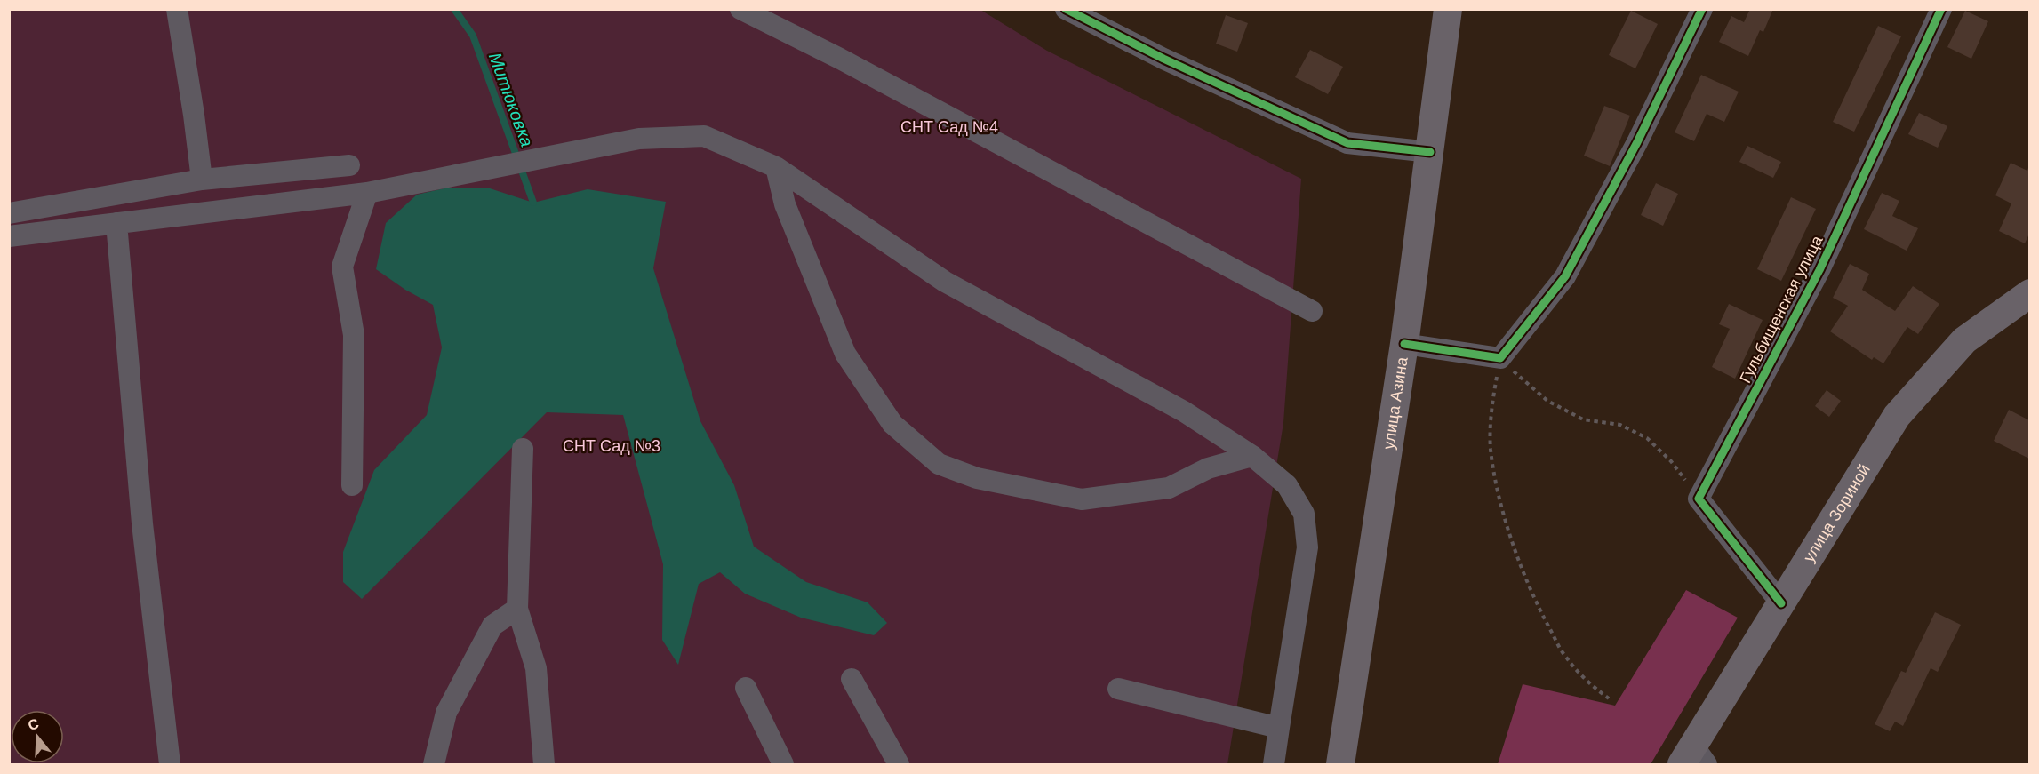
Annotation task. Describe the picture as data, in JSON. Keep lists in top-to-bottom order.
{
  "streets": {
    "main road": ["улица Азина", "улица Зориной"],
    "street": ["Гульбищенская улица"]
  },
  "water": ["Митюковка"],
  "parks": ["СНТ Сад №4", "СНТ Сад №3"],
  "north": "top"
}
